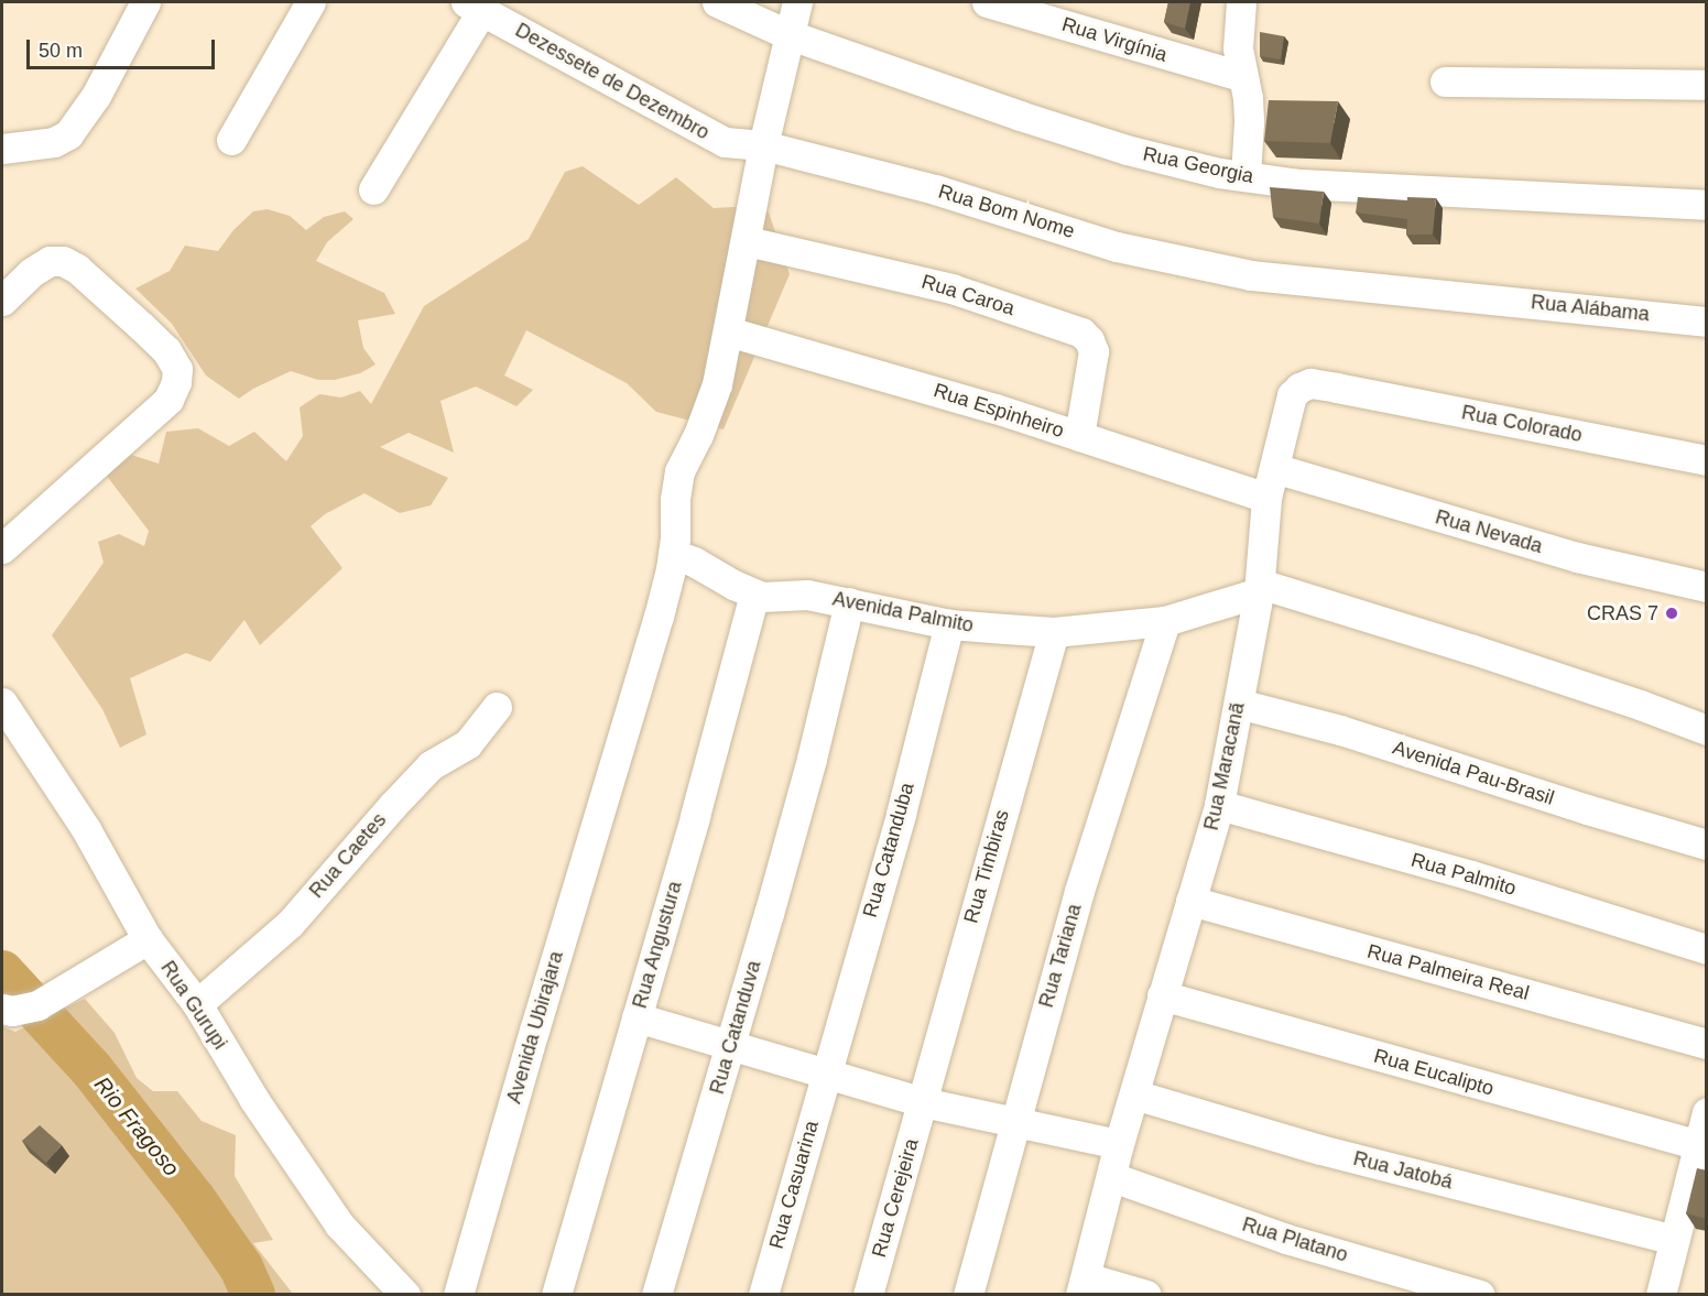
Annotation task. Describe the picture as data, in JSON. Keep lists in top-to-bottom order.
{
  "streets": {
    "street": [
      "Rua Virgínia",
      "Dezessete de Dezembro",
      "Rua Georgia",
      "Rua Bom Nome",
      "Rua Caroa",
      "Rua Alábama",
      "Rua Espinheiro",
      "Rua Colorado",
      "Rua Nevada",
      "Avenida Palmito",
      "Rua Maracanã",
      "Avenida Pau-Brasil",
      "Rua Catanduba",
      "Rua Caetes",
      "Rua Timbiras",
      "Rua Palmito",
      "Rua Angustura",
      "Rua Tariana",
      "Rua Palmeira Real",
      "Rua Gurupi",
      "Avenida Ubirajara",
      "Rua Catanduva",
      "Rua Eucalipto",
      "Rua Jatobá",
      "Rua Casuarina",
      "Rua Cerejeira",
      "Rua Platano"
    ]
  },
  "crossings": [
    ["Dezessete de Dezembro", "Rua Bom Nome"],
    ["Dezessete de Dezembro", "Avenida Ubirajara"],
    ["Rua Bom Nome", "Rua Alábama"],
    ["Rua Bom Nome", "Avenida Ubirajara"],
    ["Rua Caroa", "Rua Espinheiro"],
    ["Rua Caroa", "Avenida Ubirajara"],
    ["Rua Espinheiro", "Rua Maracanã"],
    ["Rua Espinheiro", "Avenida Ubirajara"],
    ["Rua Colorado", "Rua Maracanã"],
    ["Rua Nevada", "Rua Maracanã"],
    ["Avenida Palmito", "Rua Maracanã"],
    ["Avenida Palmito", "Rua Catanduba"],
    ["Avenida Palmito", "Rua Timbiras"],
    ["Avenida Palmito", "Rua Angustura"],
    ["Avenida Palmito", "Rua Tariana"],
    ["Avenida Palmito", "Avenida Ubirajara"],
    ["Avenida Palmito", "Rua Catanduva"],
    ["Rua Maracanã", "Avenida Pau-Brasil"],
    ["Rua Maracanã", "Rua Palmito"],
    ["Rua Maracanã", "Rua Palmeira Real"],
    ["Rua Maracanã", "Rua Eucalipto"],
    ["Rua Maracanã", "Rua Jatobá"],
    ["Rua Maracanã", "Rua Platano"],
    ["Rua Catanduba", "Rua Casuarina"],
    ["Rua Caetes", "Rua Gurupi"],
    ["Rua Timbiras", "Rua Cerejeira"]
  ],
  "water": ["Rio Fragoso"],
  "places": ["CRAS 7"],
  "scale_bar": "50 m"
}
